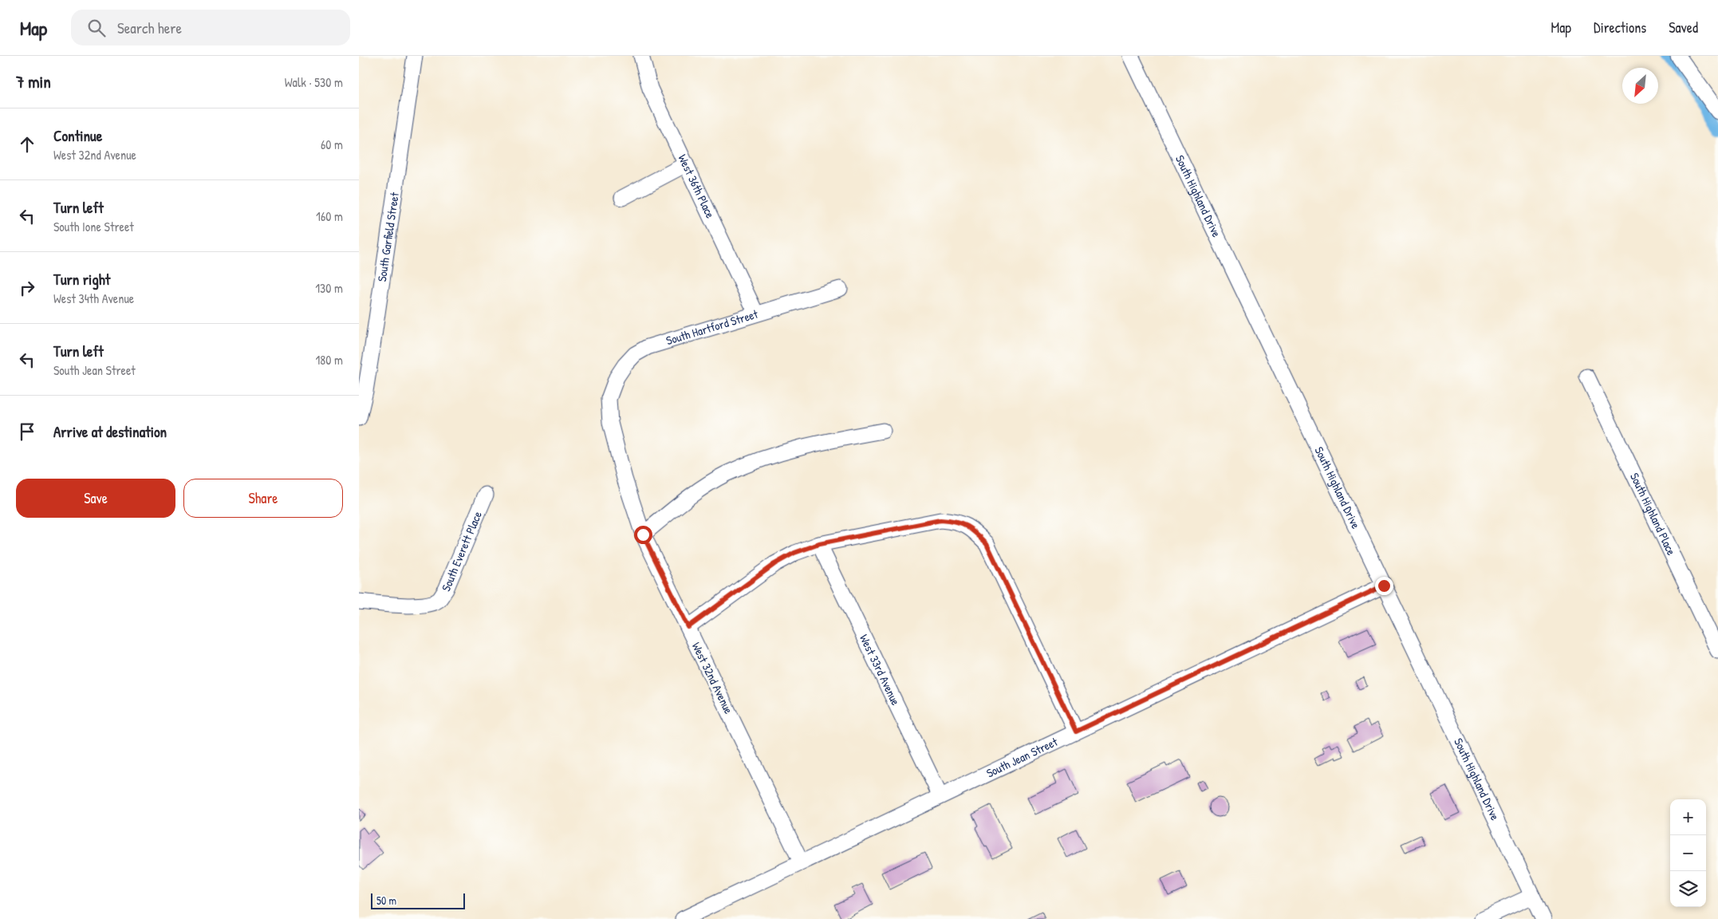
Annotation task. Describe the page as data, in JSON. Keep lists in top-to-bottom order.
{
  "streets": {
    "street": [
      "West 36th Place",
      "South Highland Drive",
      "South Garfield Street",
      "South Hartford Street",
      "South Highland Place",
      "South Everett Place",
      "West 33rd Avenue",
      "West 32nd Avenue",
      "South Jean Street"
    ]
  },
  "crossings": [
    ["West 36th Place", "South Hartford Street"],
    ["South Highland Drive", "South Jean Street"],
    ["South Hartford Street", "West 32nd Avenue"],
    ["West 33rd Avenue", "South Jean Street"],
    ["West 32nd Avenue", "South Jean Street"]
  ],
  "scale_bar": "50 m",
  "north": "bottom left",
  "page": {
    "header": "Map",
    "search": "Search here",
    "nav": ["Map", "Directions", "Saved"],
    "heading": ["7 min", "Walk · 530 m"],
    "list": [
      ["Continue", "West 32nd Avenue", "60 m"],
      ["Turn left", "South Ione Street", "160 m"],
      ["Turn right", "West 34th Avenue", "130 m"],
      ["Turn left", "South Jean Street", "180 m"],
      "Arrive at destination"
    ],
    "buttons": ["Save", "Share"],
    "map_buttons": ["+", "−"],
    "scale": "50 m"
  }
}
